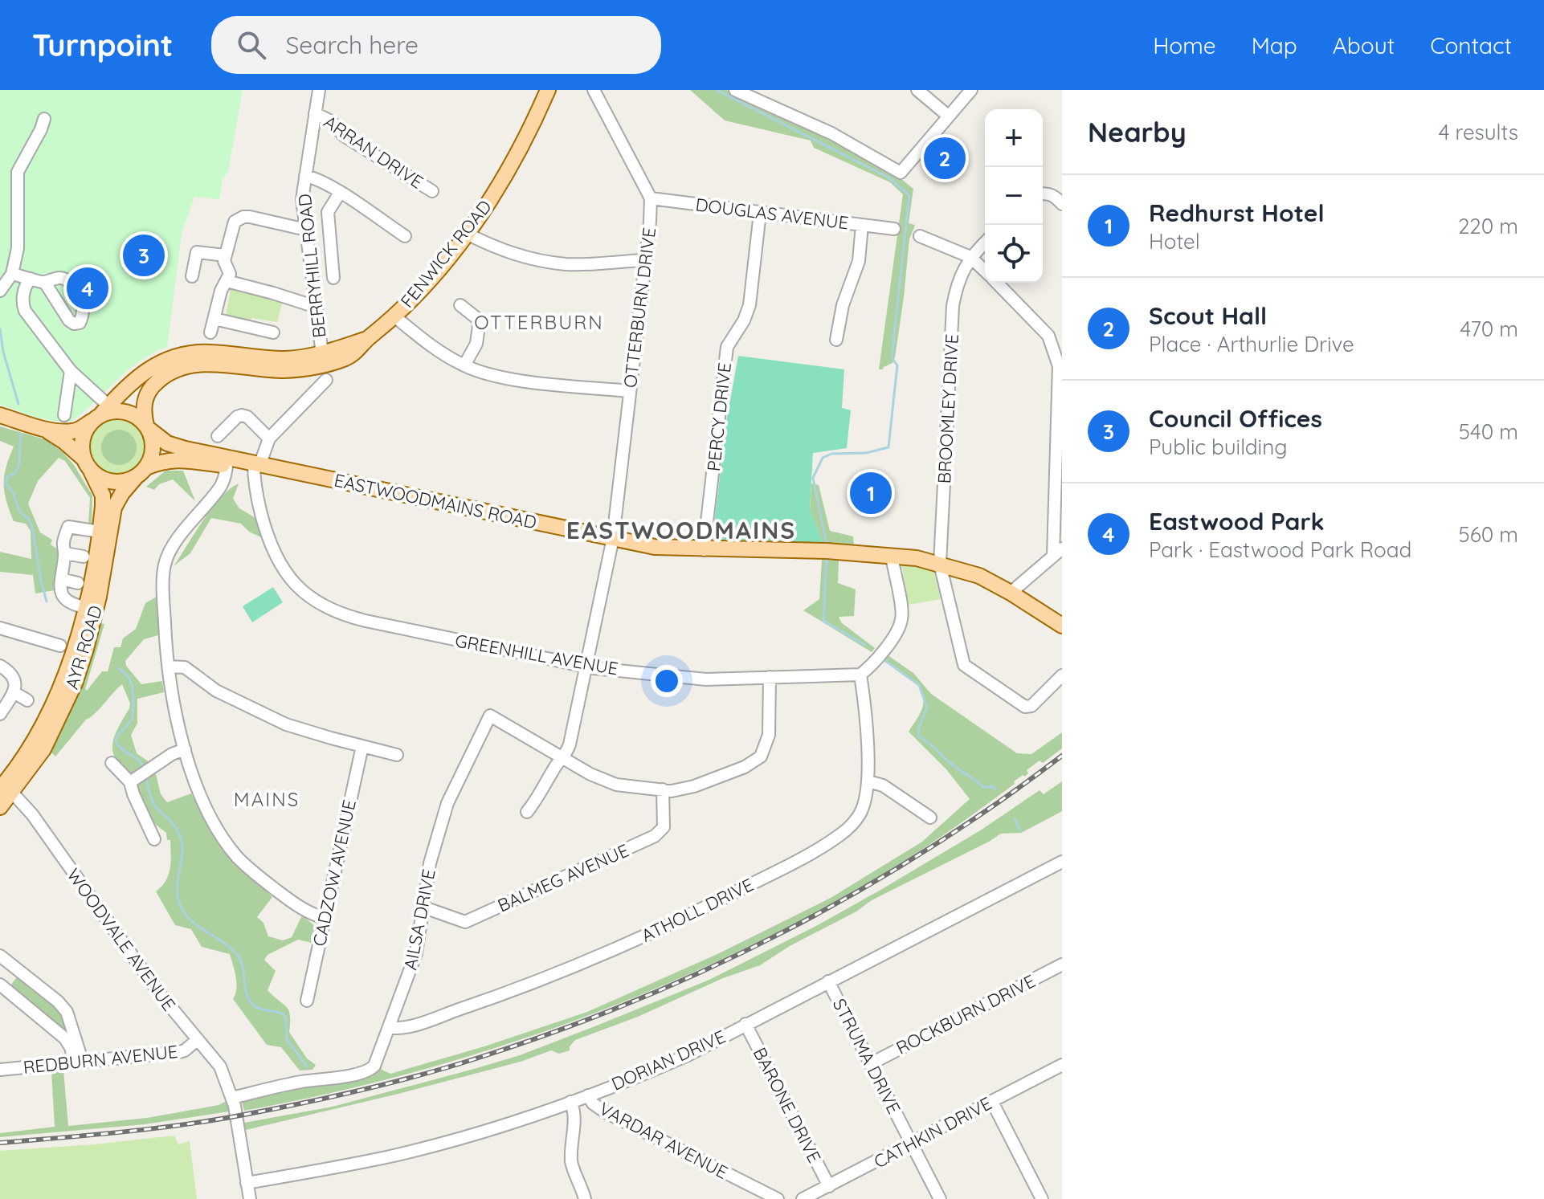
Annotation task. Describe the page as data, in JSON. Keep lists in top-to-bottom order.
{
  "streets": {
    "main road": ["FENWICK ROAD", "EASTWOODMAINS ROAD", "AYR ROAD"],
    "street": [
      "ARRAN DRIVE",
      "DOUGLAS AVENUE",
      "BERRYHILL ROAD",
      "OTTERBURN DRIVE",
      "BROOMLEY DRIVE",
      "PERCY DRIVE",
      "GREENHILL AVENUE",
      "CADZOW AVENUE",
      "BALMEG AVENUE",
      "ATHOLL DRIVE",
      "AILSA DRIVE",
      "WOODVALE AVENUE",
      "ROCKBURN DRIVE",
      "STRUMA DRIVE",
      "REDBURN AVENUE",
      "DORIAN DRIVE",
      "BARONE DRIVE",
      "CATHKIN DRIVE",
      "VARDAR AVENUE"
    ]
  },
  "crossings": [
    ["ARRAN DRIVE", "BERRYHILL ROAD"],
    ["DOUGLAS AVENUE", "OTTERBURN DRIVE"],
    ["DOUGLAS AVENUE", "PERCY DRIVE"],
    ["FENWICK ROAD", "BERRYHILL ROAD"],
    ["FENWICK ROAD", "EASTWOODMAINS ROAD"],
    ["FENWICK ROAD", "AYR ROAD"],
    ["OTTERBURN DRIVE", "EASTWOODMAINS ROAD"],
    ["OTTERBURN DRIVE", "GREENHILL AVENUE"],
    ["OTTERBURN DRIVE", "AILSA DRIVE"],
    ["BROOMLEY DRIVE", "EASTWOODMAINS ROAD"],
    ["PERCY DRIVE", "EASTWOODMAINS ROAD"],
    ["EASTWOODMAINS ROAD", "AYR ROAD"],
    ["EASTWOODMAINS ROAD", "GREENHILL AVENUE"],
    ["AYR ROAD", "WOODVALE AVENUE"],
    ["GREENHILL AVENUE", "ATHOLL DRIVE"],
    ["BALMEG AVENUE", "AILSA DRIVE"],
    ["ATHOLL DRIVE", "AILSA DRIVE"],
    ["AILSA DRIVE", "WOODVALE AVENUE"],
    ["WOODVALE AVENUE", "REDBURN AVENUE"],
    ["WOODVALE AVENUE", "DORIAN DRIVE"],
    ["ROCKBURN DRIVE", "STRUMA DRIVE"],
    ["STRUMA DRIVE", "DORIAN DRIVE"],
    ["STRUMA DRIVE", "CATHKIN DRIVE"],
    ["DORIAN DRIVE", "BARONE DRIVE"],
    ["DORIAN DRIVE", "VARDAR AVENUE"],
    ["BARONE DRIVE", "CATHKIN DRIVE"]
  ],
  "districts": ["OTTERBURN", "EASTWOODMAINS", "MAINS"],
  "page": {
    "header": "Turnpoint",
    "search": "Search here",
    "nav": [
      "Home",
      "Map",
      "About",
      "Contact"
    ],
    "heading": ["Nearby", "4 results"],
    "map_buttons": ["+", "−"],
    "pins": [
      "2",
      "3",
      "4",
      "1"
    ],
    "list": [
      {
        "mark": "1",
        "name": "Redhurst Hotel",
        "note": "Hotel",
        "value": "220 m"
      },
      {
        "mark": "2",
        "name": "Scout Hall",
        "note": "Place · Arthurlie Drive",
        "value": "470 m"
      },
      {
        "mark": "3",
        "name": "Council Offices",
        "note": "Public building",
        "value": "540 m"
      },
      {
        "mark": "4",
        "name": "Eastwood Park",
        "note": "Park · Eastwood Park Road",
        "value": "560 m"
      }
    ]
  }
}
